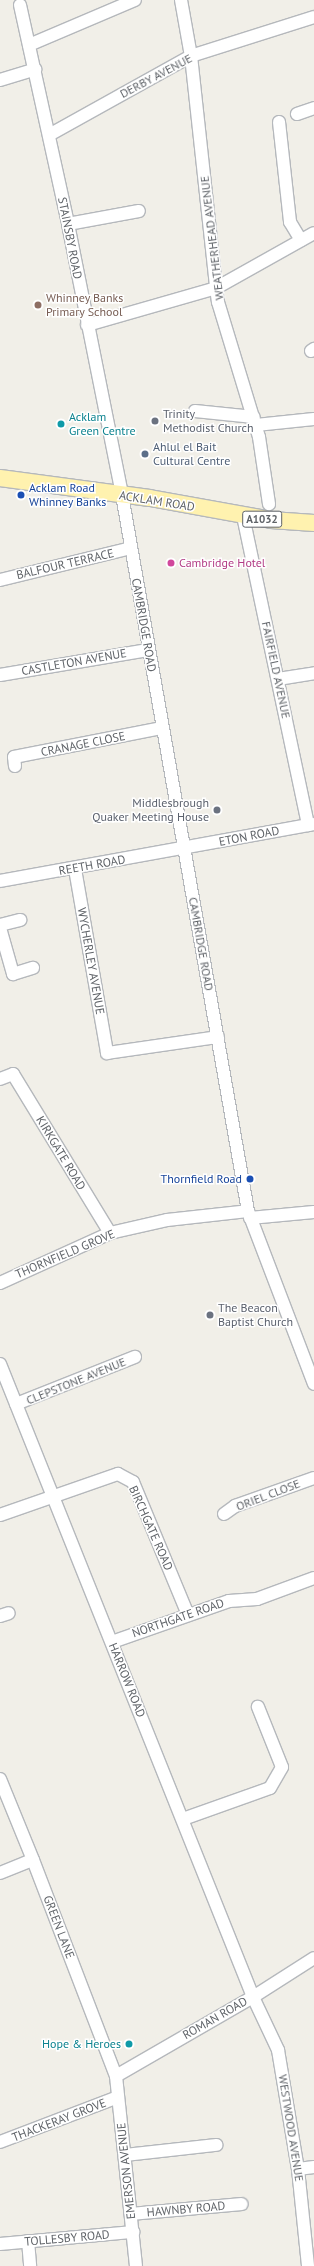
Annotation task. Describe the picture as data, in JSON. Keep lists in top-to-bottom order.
{
  "streets": {
    "main road": ["ACKLAM ROAD", "A1032"],
    "street": [
      "DERBY AVENUE",
      "STAINSBY ROAD",
      "WEATHERHEAD AVENUE",
      "BALFOUR TERRACE",
      "CAMBRIDGE ROAD",
      "CASTLETON AVENUE",
      "FAIRFIELD AVENUE",
      "CRANAGE CLOSE",
      "ETON ROAD",
      "REETH ROAD",
      "WYCHERLEY AVENUE",
      "KIRKGATE ROAD",
      "THORNFIELD GROVE",
      "CLEPSTONE AVENUE",
      "ORIEL CLOSE",
      "BIRCHGATE ROAD",
      "NORTHGATE ROAD",
      "HARROW ROAD",
      "GREEN LANE",
      "ROMAN ROAD",
      "THACKERAY GROVE",
      "WESTWOOD AVENUE",
      "EMERSON AVENUE",
      "HAWNBY ROAD",
      "TOLLESBY ROAD"
    ]
  },
  "crossings": [
    ["DERBY AVENUE", "STAINSBY ROAD"],
    ["DERBY AVENUE", "WEATHERHEAD AVENUE"],
    ["STAINSBY ROAD", "ACKLAM ROAD"],
    ["STAINSBY ROAD", "CAMBRIDGE ROAD"],
    ["ACKLAM ROAD", "CAMBRIDGE ROAD"],
    ["ACKLAM ROAD", "FAIRFIELD AVENUE"],
    ["BALFOUR TERRACE", "CAMBRIDGE ROAD"],
    ["CAMBRIDGE ROAD", "CASTLETON AVENUE"],
    ["CAMBRIDGE ROAD", "CRANAGE CLOSE"],
    ["CAMBRIDGE ROAD", "ETON ROAD"],
    ["CAMBRIDGE ROAD", "REETH ROAD"],
    ["CAMBRIDGE ROAD", "WYCHERLEY AVENUE"],
    ["CAMBRIDGE ROAD", "THORNFIELD GROVE"],
    ["FAIRFIELD AVENUE", "ETON ROAD"],
    ["ETON ROAD", "REETH ROAD"],
    ["REETH ROAD", "WYCHERLEY AVENUE"],
    ["KIRKGATE ROAD", "THORNFIELD GROVE"],
    ["CLEPSTONE AVENUE", "HARROW ROAD"],
    ["BIRCHGATE ROAD", "NORTHGATE ROAD"],
    ["BIRCHGATE ROAD", "HARROW ROAD"],
    ["NORTHGATE ROAD", "HARROW ROAD"],
    ["HARROW ROAD", "ROMAN ROAD"],
    ["HARROW ROAD", "WESTWOOD AVENUE"],
    ["GREEN LANE", "ROMAN ROAD"],
    ["GREEN LANE", "EMERSON AVENUE"],
    ["ROMAN ROAD", "WESTWOOD AVENUE"],
    ["ROMAN ROAD", "EMERSON AVENUE"],
    ["THACKERAY GROVE", "EMERSON AVENUE"],
    ["EMERSON AVENUE", "HAWNBY ROAD"],
    ["EMERSON AVENUE", "TOLLESBY ROAD"]
  ],
  "places": [
    "Whinney Banks Primary School",
    "Trinity Methodist Church",
    "Acklam Green Centre",
    "Ahlul el Bait Cultural Centre",
    "Acklam Road Whinney Banks",
    "Cambridge Hotel",
    "Middlesbrough Quaker Meeting House",
    "Thornfield Road",
    "The Beacon Baptist Church",
    "Hope & Heroes"
  ]
}
